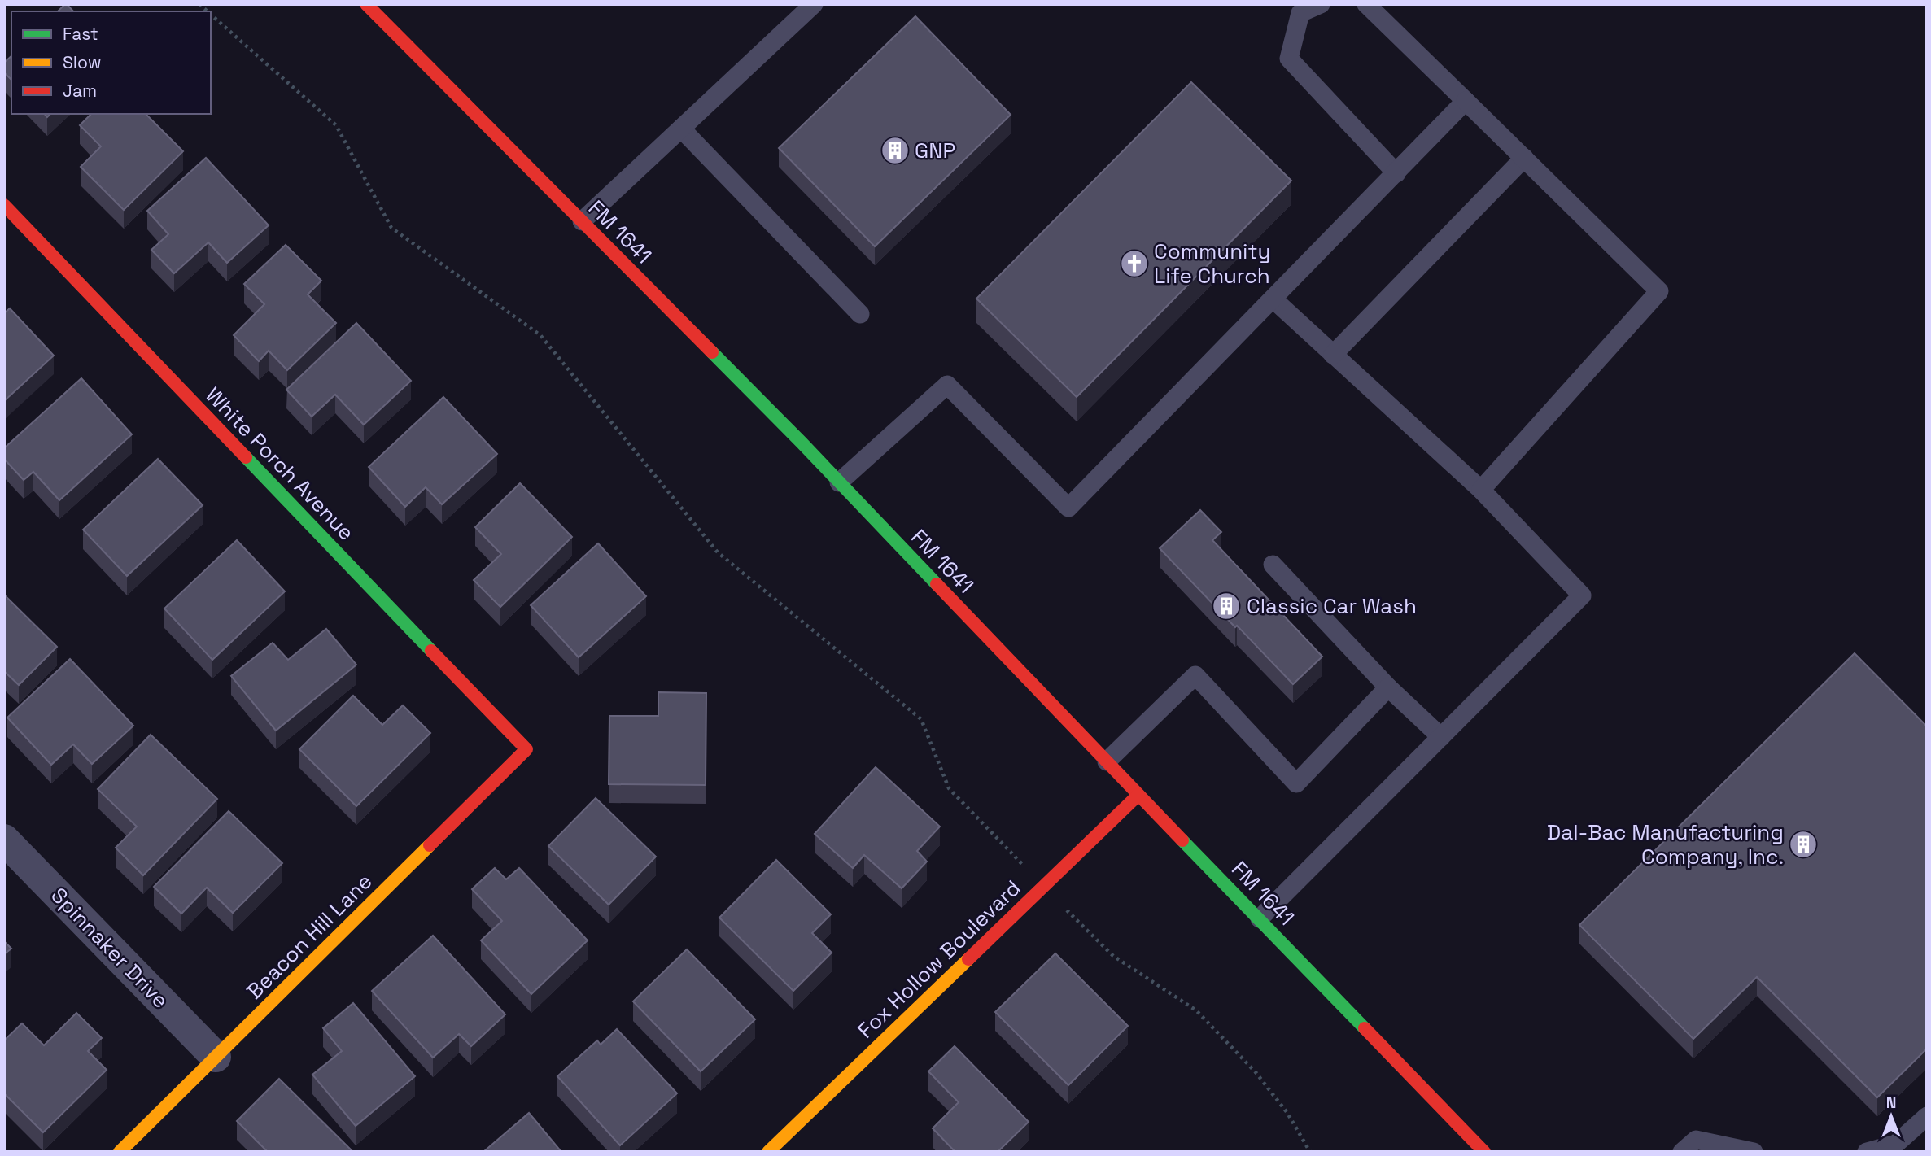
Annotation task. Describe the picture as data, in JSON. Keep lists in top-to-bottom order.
{
  "streets": {
    "street": [
      "FM 1641",
      "White Porch Avenue",
      "Beacon Hill Lane",
      "Spinnaker Drive",
      "Fox Hollow Boulevard"
    ]
  },
  "crossings": [
    ["FM 1641", "Fox Hollow Boulevard"],
    ["White Porch Avenue", "Beacon Hill Lane"],
    ["Beacon Hill Lane", "Spinnaker Drive"]
  ],
  "places": {
    "building": ["GNP", "Classic Car Wash", "Dal-Bac Manufacturing Company, Inc."],
    "church": ["Community Life Church"]
  },
  "legend": ["Fast", "Slow", "Jam"],
  "north": "top"
}
